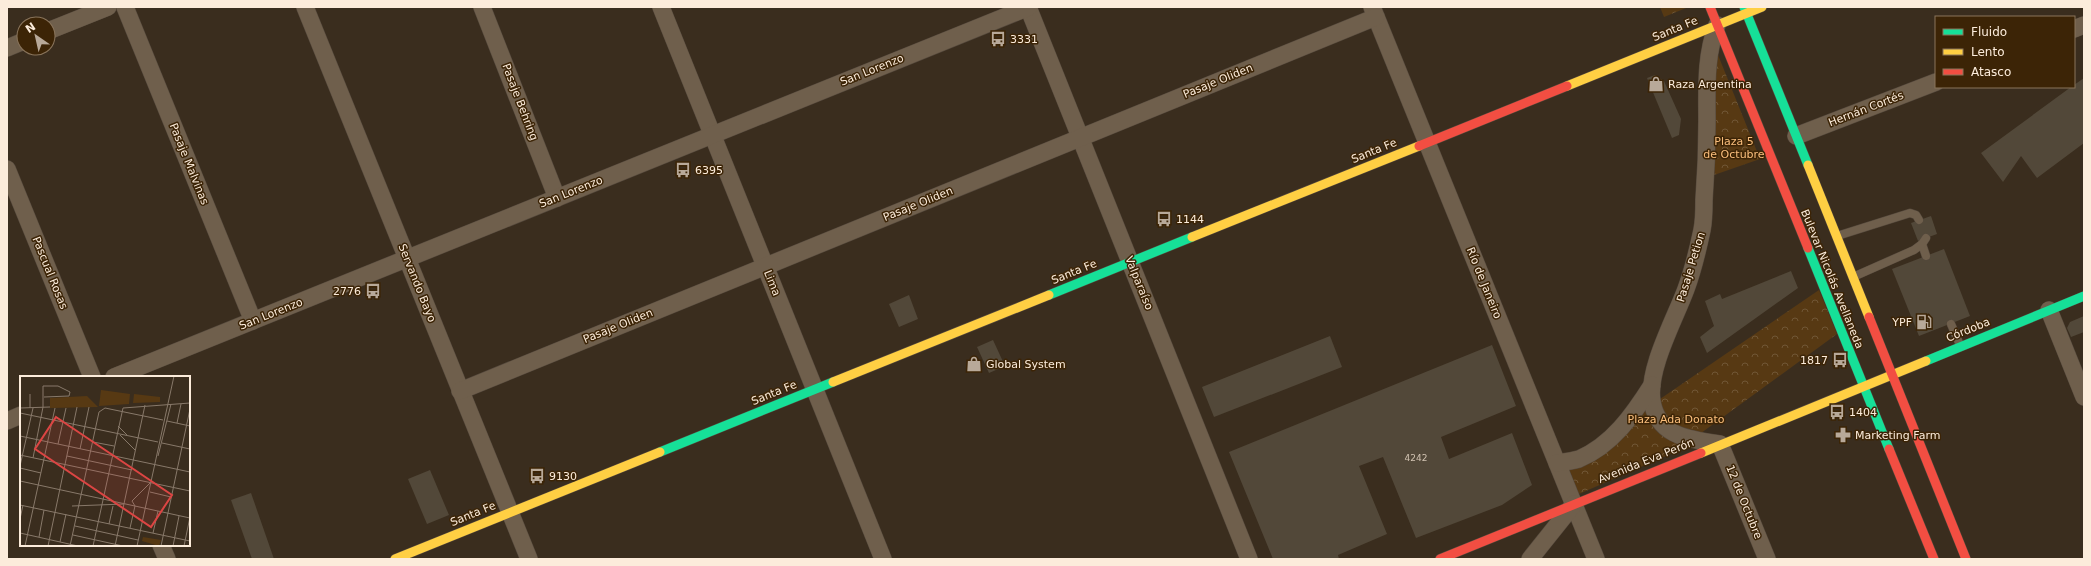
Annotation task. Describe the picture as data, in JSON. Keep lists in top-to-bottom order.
{
  "streets": {
    "main road": [
      "Santa Fe",
      "Bulevar Nicolás Avellaneda",
      "Córdoba",
      "Avenida Eva Perón"
    ],
    "street": [
      "San Lorenzo",
      "Pasaje Oliden",
      "Pasaje Behring",
      "Hernán Cortés",
      "Pasaje Malvinas",
      "Pasaje Petion",
      "Pascual Rosas",
      "Servando Bayo",
      "Lima",
      "Valparaíso",
      "Río de Janeiro",
      "12 de Octubre"
    ]
  },
  "crossings": [
    ["Santa Fe", "Pasaje Petion"],
    ["Santa Fe", "Bulevar Nicolás Avellaneda"],
    ["Santa Fe", "Servando Bayo"],
    ["Santa Fe", "Lima"],
    ["Santa Fe", "Valparaíso"],
    ["Santa Fe", "Río de Janeiro"],
    ["San Lorenzo", "Pasaje Behring"],
    ["San Lorenzo", "Pasaje Malvinas"],
    ["San Lorenzo", "Servando Bayo"],
    ["San Lorenzo", "Lima"],
    ["San Lorenzo", "Valparaíso"],
    ["Pasaje Oliden", "Servando Bayo"],
    ["Pasaje Oliden", "Lima"],
    ["Pasaje Oliden", "Valparaíso"],
    ["Pasaje Oliden", "Río de Janeiro"],
    ["Hernán Cortés", "Bulevar Nicolás Avellaneda"],
    ["Pasaje Petion", "Bulevar Nicolás Avellaneda"],
    ["Pasaje Petion", "Río de Janeiro"],
    ["Pasaje Petion", "Avenida Eva Perón"],
    ["Pasaje Petion", "12 de Octubre"],
    ["Bulevar Nicolás Avellaneda", "Córdoba"],
    ["Bulevar Nicolás Avellaneda", "Avenida Eva Perón"],
    ["Río de Janeiro", "Avenida Eva Perón"],
    ["Córdoba", "Avenida Eva Perón"],
    ["Avenida Eva Perón", "12 de Octubre"]
  ],
  "parks": ["Plaza 5 de Octubre", "Plaza Ada Donato"],
  "places": {
    "bus stop": [
      "3331",
      "6395",
      "1144",
      "2776",
      "1817",
      "1404",
      "9130"
    ],
    "shop": ["Raza Argentina", "Global System"],
    "fuel station": ["YPF"],
    "pharmacy": ["Marketing Farm"]
  },
  "house_numbers": ["4242"],
  "legend": ["Fluido", "Lento", "Atasco"],
  "north": "top left"
}
